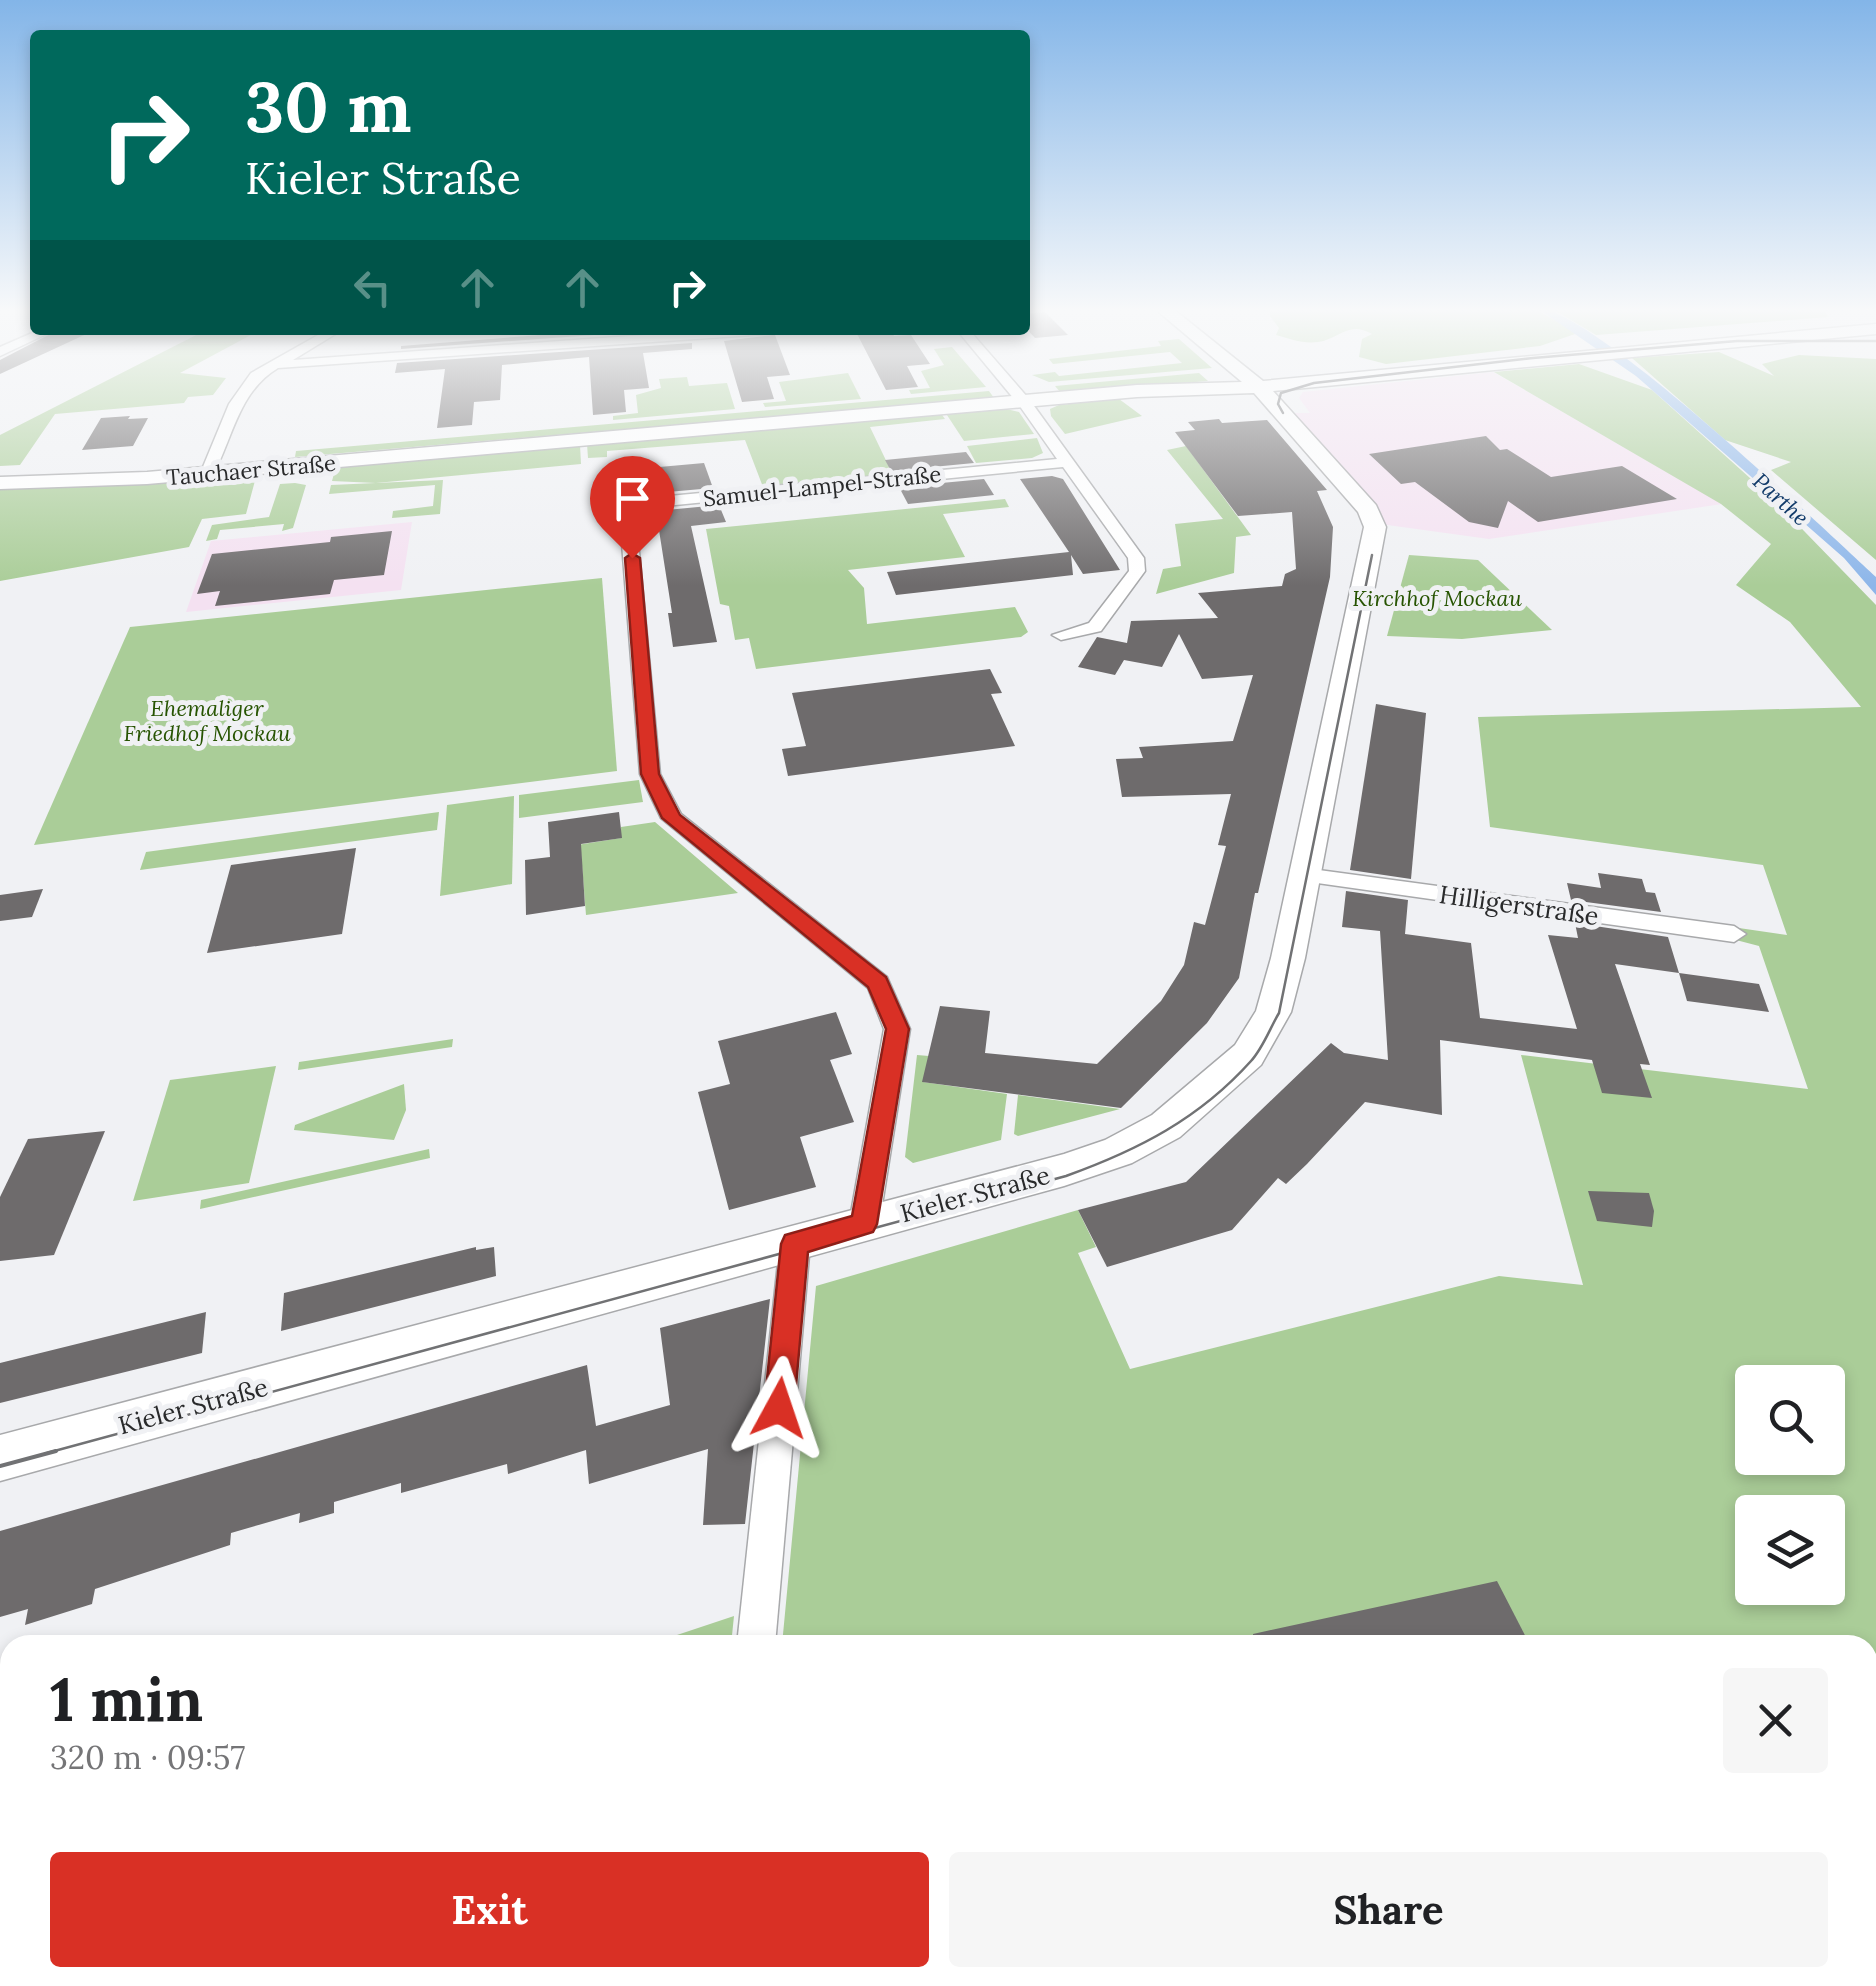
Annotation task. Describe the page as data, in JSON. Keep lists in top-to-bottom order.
{
  "streets": {
    "main road": ["Tauchaer Straße", "Kieler Straße"],
    "street": ["Samuel-Lampel-Straße", "Hilligerstraße"]
  },
  "crossings": [
    ["Samuel-Lampel-Straße", "Kieler Straße"],
    ["Hilligerstraße", "Kieler Straße"]
  ],
  "water": ["Parthe"],
  "parks": ["Kirchhof Mockau", "Ehemaliger Friedhof Mockau"],
  "page": {
    "turn": ["30 m", "Kieler Straße"],
    "heading": ["1 min", "320 m · 09:57"],
    "buttons": ["Exit", "Share"]
  }
}
